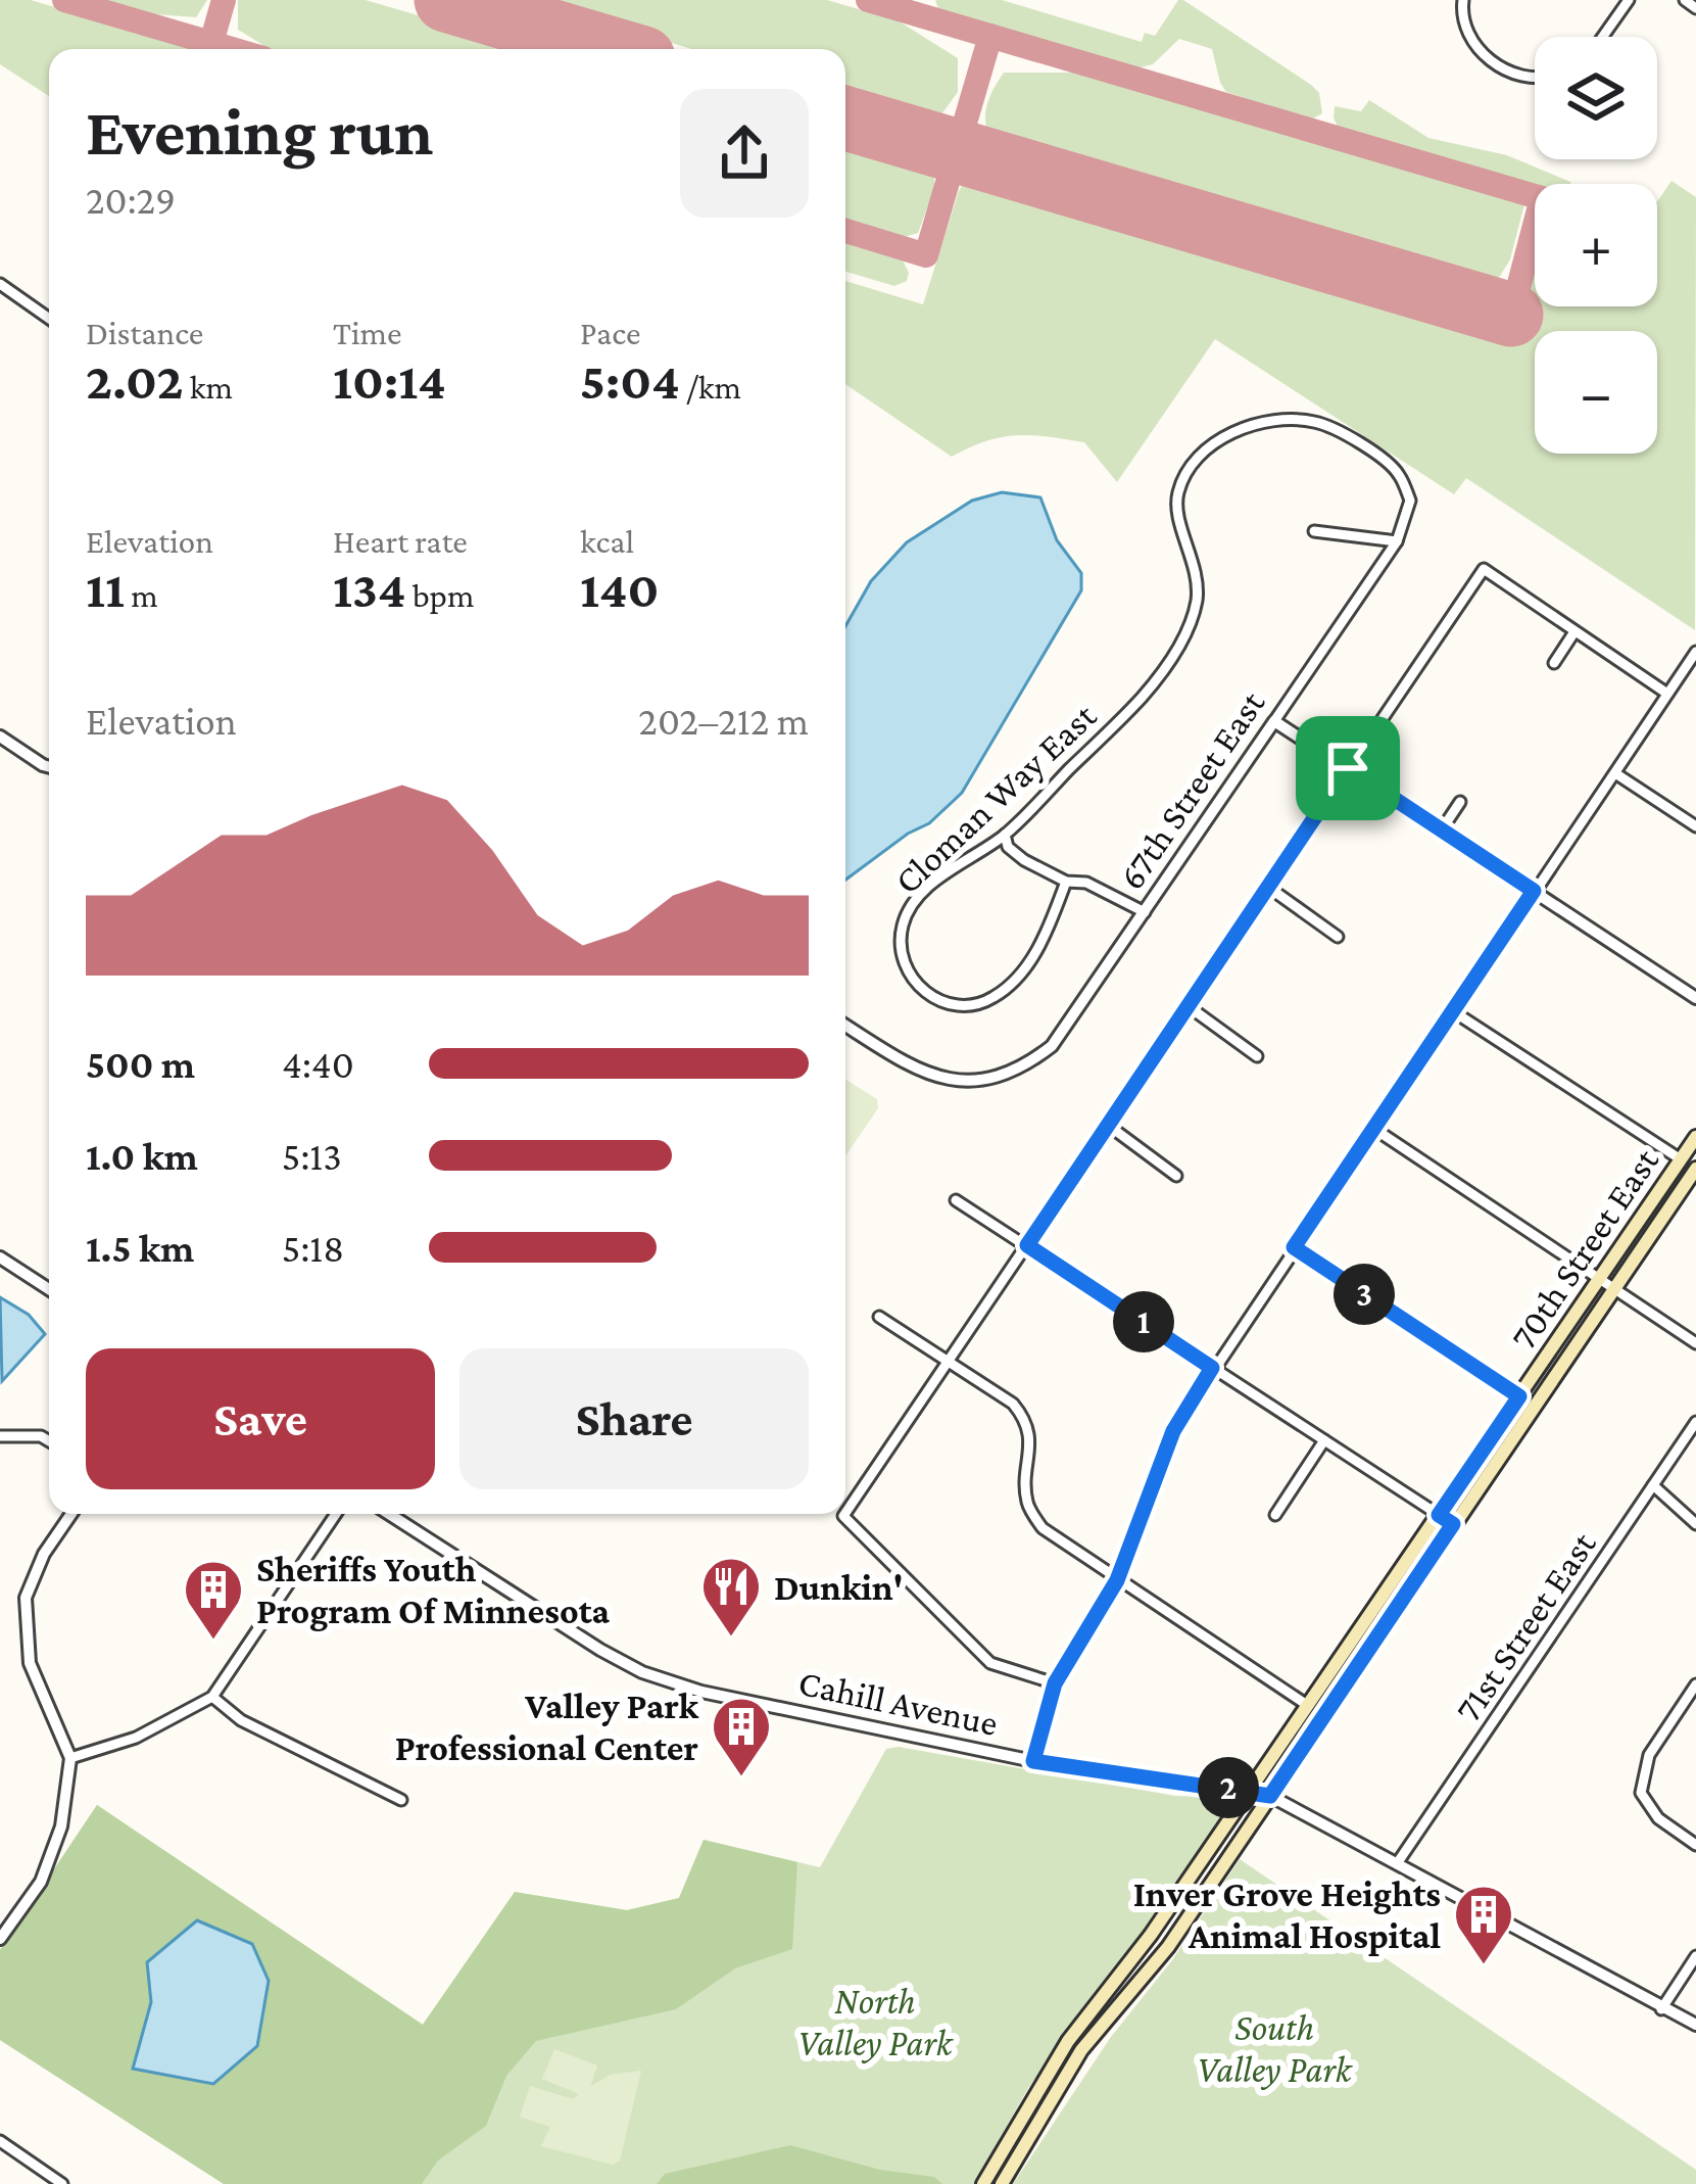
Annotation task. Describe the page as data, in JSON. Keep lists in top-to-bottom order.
{
  "streets": {
    "main road": ["70th Street East"],
    "street": [
      "67th Street East",
      "Cloman Way East",
      "71st Street East",
      "Cahill Avenue"
    ]
  },
  "crossings": [
    ["67th Street East", "Cloman Way East"],
    ["70th Street East", "Cahill Avenue"],
    ["71st Street East", "Cahill Avenue"]
  ],
  "parks": ["North Valley Park", "South Valley Park"],
  "places": {
    "restaurant": ["Dunkin'"],
    "building": ["Sheriffs Youth Program Of Minnesota", "Valley Park Professional Center", "Inver Grove Heights Animal Hospital"]
  },
  "page": {
    "map_buttons": ["+", "−"],
    "heading": ["Evening run", "20:29"],
    "stats": [
      ["Distance", "2.02 km"],
      ["Time", "10:14"],
      ["Pace", "5:04 /km"],
      ["Elevation", "11 m"],
      ["Heart rate", "134 bpm"],
      ["kcal", "140"]
    ],
    "chart": ["Elevation", "202–212 m"],
    "list": [
      {
        "name": "500 m",
        "note": "4:40"
      },
      {
        "name": "1.0 km",
        "note": "5:13"
      },
      {
        "name": "1.5 km",
        "note": "5:18"
      }
    ],
    "pins": ["3", "1", "2"],
    "buttons": ["Save", "Share"]
  }
}
